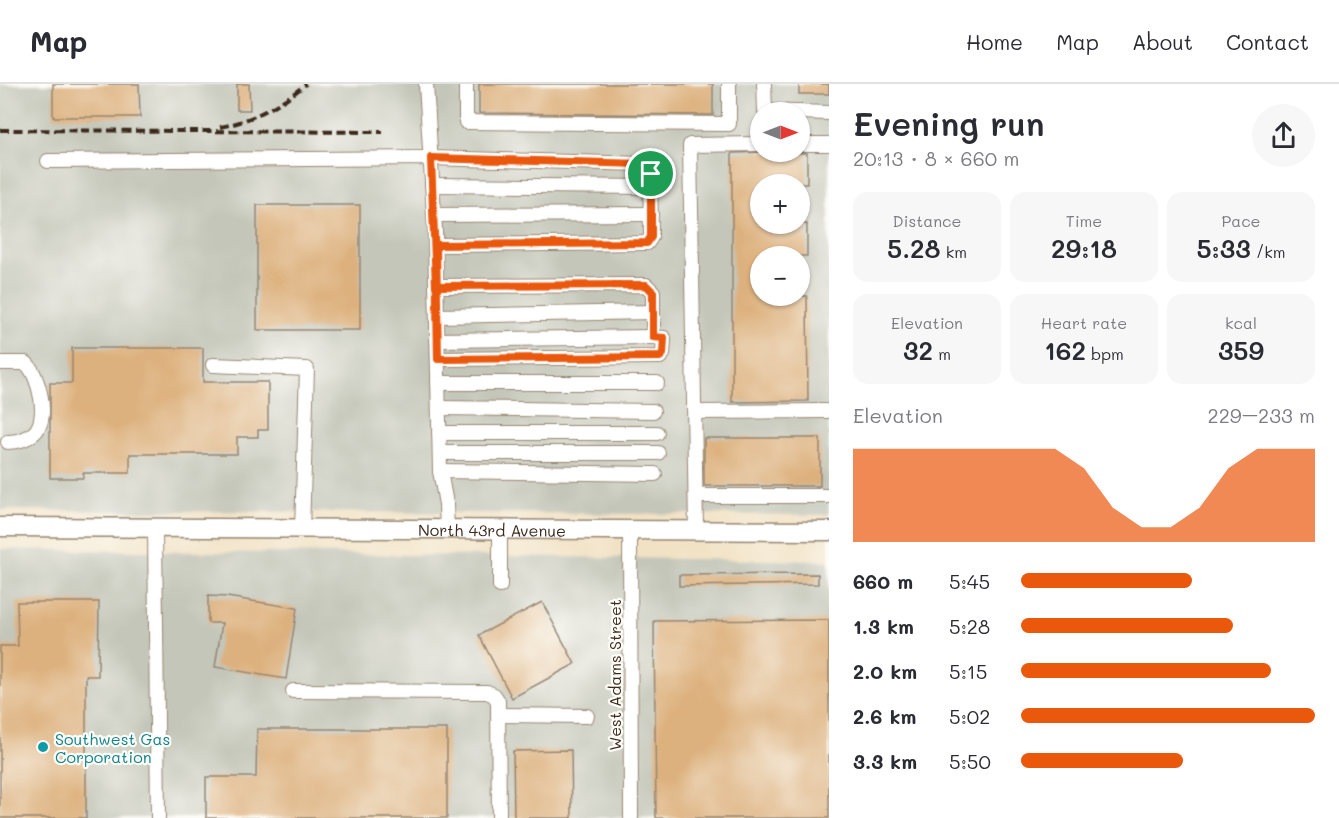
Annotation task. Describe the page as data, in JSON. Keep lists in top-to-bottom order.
{
  "streets": {
    "main road": ["North 43rd Avenue"],
    "street": ["West Adams Street"]
  },
  "crossings": [
    ["North 43rd Avenue", "West Adams Street"]
  ],
  "places": ["Southwest Gas Corporation"],
  "north": "right",
  "page": {
    "header": "Map",
    "nav": [
      "Home",
      "Map",
      "About",
      "Contact"
    ],
    "heading": ["Evening run", "20:13 · 8 × 660 m"],
    "map_buttons": ["+", "−"],
    "stats": [
      ["Distance", "5.28 km"],
      ["Time", "29:18"],
      ["Pace", "5:33 /km"],
      ["Elevation", "32 m"],
      ["Heart rate", "162 bpm"],
      ["kcal", "359"]
    ],
    "chart": ["Elevation", "229–233 m"],
    "list": [
      {
        "name": "660 m",
        "note": "5:45"
      },
      {
        "name": "1.3 km",
        "note": "5:28"
      },
      {
        "name": "2.0 km",
        "note": "5:15"
      },
      {
        "name": "2.6 km",
        "note": "5:02"
      },
      {
        "name": "3.3 km",
        "note": "5:50"
      }
    ]
  }
}
